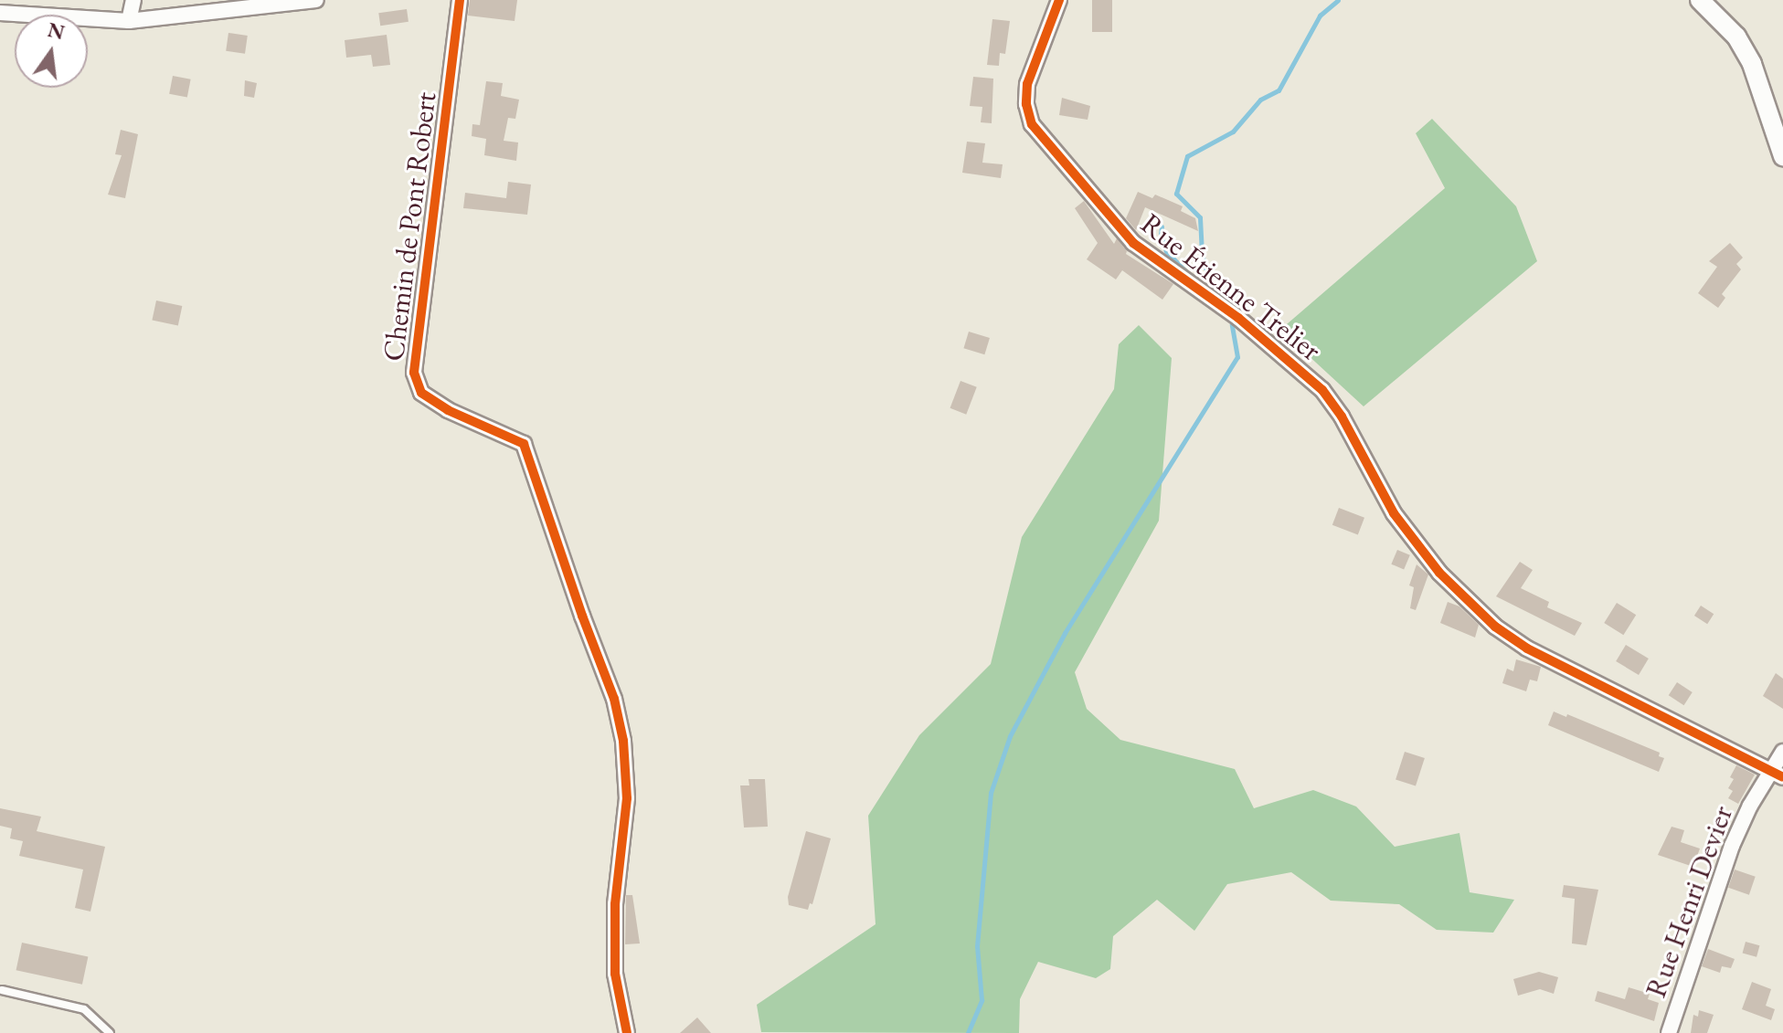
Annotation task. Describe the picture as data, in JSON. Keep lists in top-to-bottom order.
{
  "streets": {
    "street": ["Chemin de Pont Robert", "Rue Étienne Trelier", "Rue Henri Devier"]
  },
  "crossings": [
    ["Rue Étienne Trelier", "Rue Henri Devier"]
  ],
  "north": "top"
}
